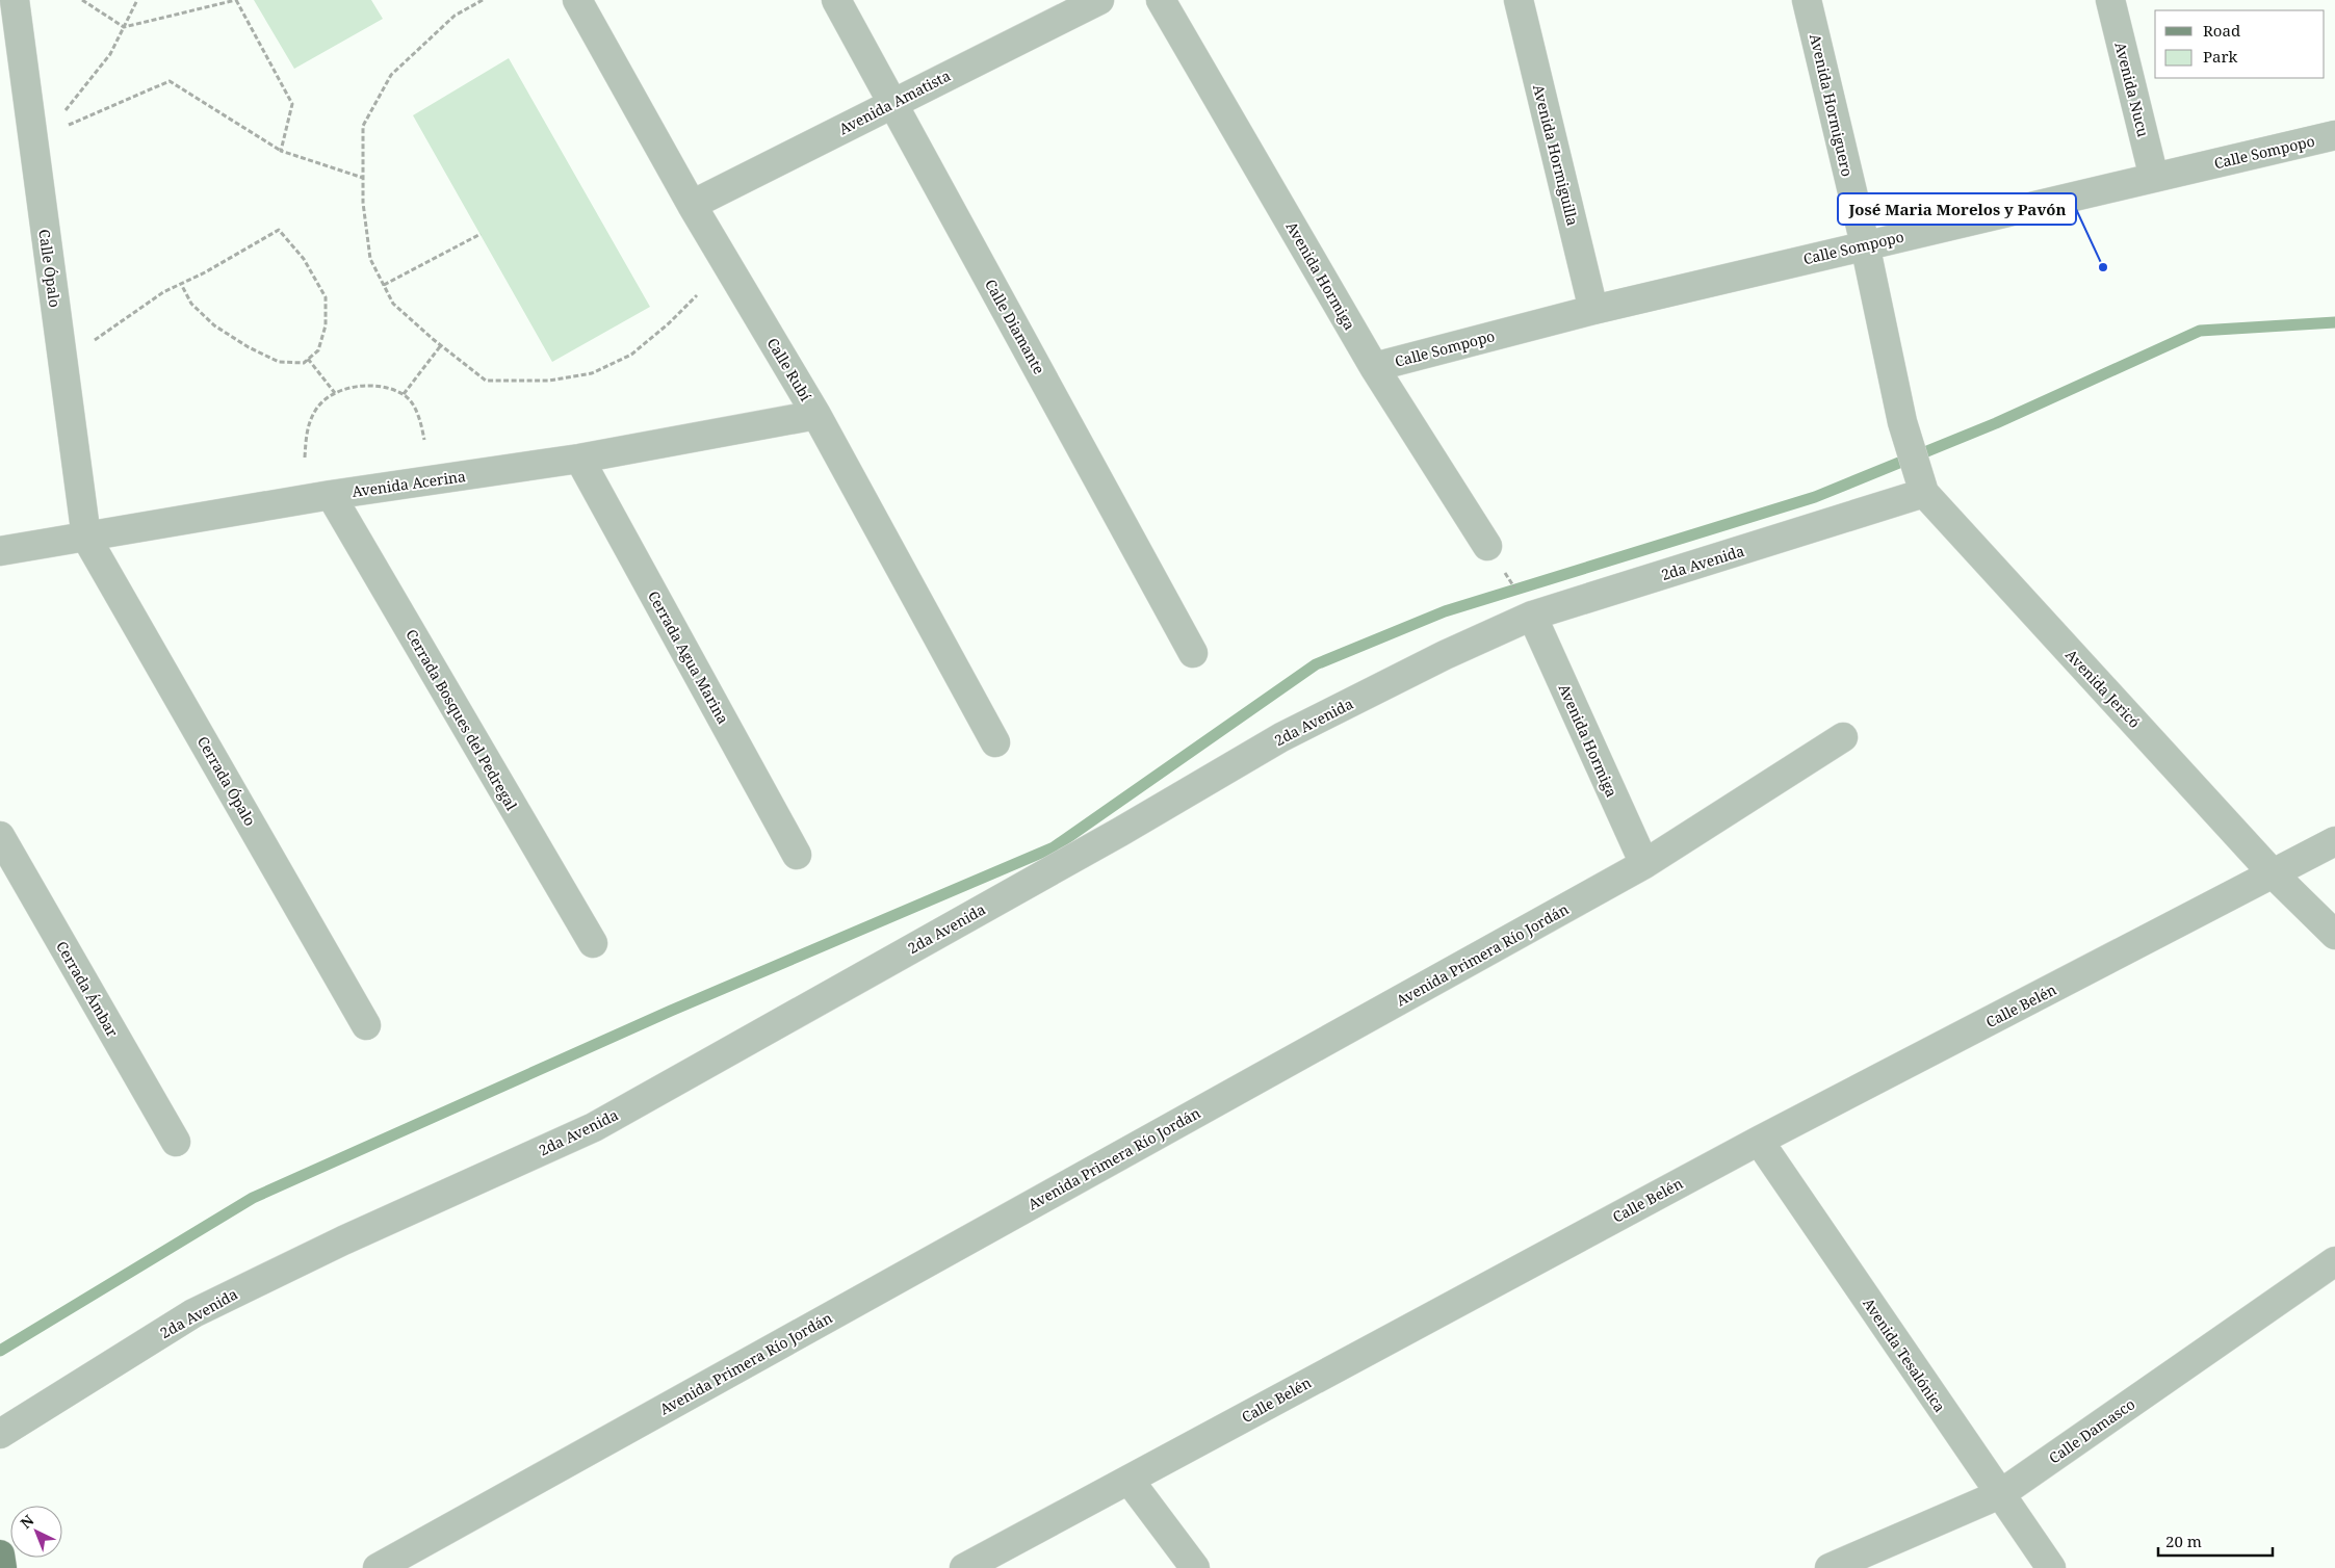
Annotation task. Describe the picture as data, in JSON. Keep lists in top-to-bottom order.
{
  "streets": {
    "street": [
      "Avenida Nucu",
      "Avenida Amatista",
      "Avenida Hormiguero",
      "Calle Sompopo",
      "Avenida Hormiguilla",
      "Calle Ópalo",
      "Avenida Hormiga",
      "Calle Diamante",
      "Calle Rubí",
      "Avenida Acerina",
      "2da Avenida",
      "Cerrada Agua Marina",
      "Avenida Jericó",
      "Cerrada Bosques del Pedregal",
      "Cerrada Ópalo",
      "Avenida Primera Río Jordán",
      "Cerrada Ámbar",
      "Calle Belén",
      "Avenida Tesalónica",
      "Calle Damasco"
    ]
  },
  "crossings": [
    ["Avenida Nucu", "Calle Sompopo"],
    ["Avenida Amatista", "Calle Diamante"],
    ["Avenida Amatista", "Calle Rubí"],
    ["Avenida Hormiguero", "Calle Sompopo"],
    ["Avenida Hormiguero", "Avenida Jericó"],
    ["Calle Sompopo", "Avenida Hormiguilla"],
    ["Calle Sompopo", "Avenida Hormiga"],
    ["Calle Ópalo", "Avenida Acerina"],
    ["Calle Ópalo", "Cerrada Ópalo"],
    ["Avenida Hormiga", "2da Avenida"],
    ["Avenida Hormiga", "Avenida Primera Río Jordán"],
    ["Calle Rubí", "Avenida Acerina"],
    ["Avenida Acerina", "Cerrada Agua Marina"],
    ["Avenida Acerina", "Cerrada Bosques del Pedregal"],
    ["Avenida Acerina", "Cerrada Ópalo"],
    ["2da Avenida", "Avenida Jericó"],
    ["Avenida Jericó", "Calle Belén"],
    ["Calle Belén", "Avenida Tesalónica"],
    ["Avenida Tesalónica", "Calle Damasco"]
  ],
  "places": ["José Maria Morelos y Pavón"],
  "legend": ["Road", "Park"],
  "scale_bar": "20 m",
  "north": "top left"
}
